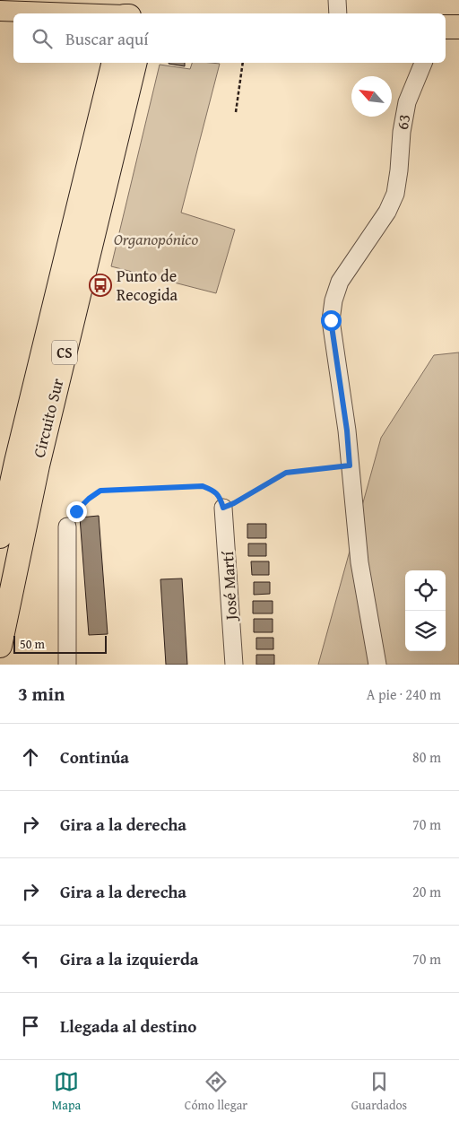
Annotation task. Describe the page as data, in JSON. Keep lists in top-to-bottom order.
{
  "streets": {
    "highway": ["CS", "Circuito Sur"],
    "street": ["63", "José Martí"]
  },
  "parks": ["Organopónico"],
  "places": {
    "bus stop": ["Punto de Recogida"]
  },
  "scale_bar": "50 m",
  "north": "top left",
  "page": {
    "search": "Buscar aquí",
    "scale": "50 m",
    "heading": ["3 min", "A pie · 240 m"],
    "list": [
      ["Continúa", "80 m"],
      ["Gira a la derecha", "70 m"],
      ["Gira a la derecha", "20 m"],
      ["Gira a la izquierda", "70 m"],
      "Llegada al destino"
    ],
    "nav": ["Mapa", "Cómo llegar", "Guardados"]
  }
}
